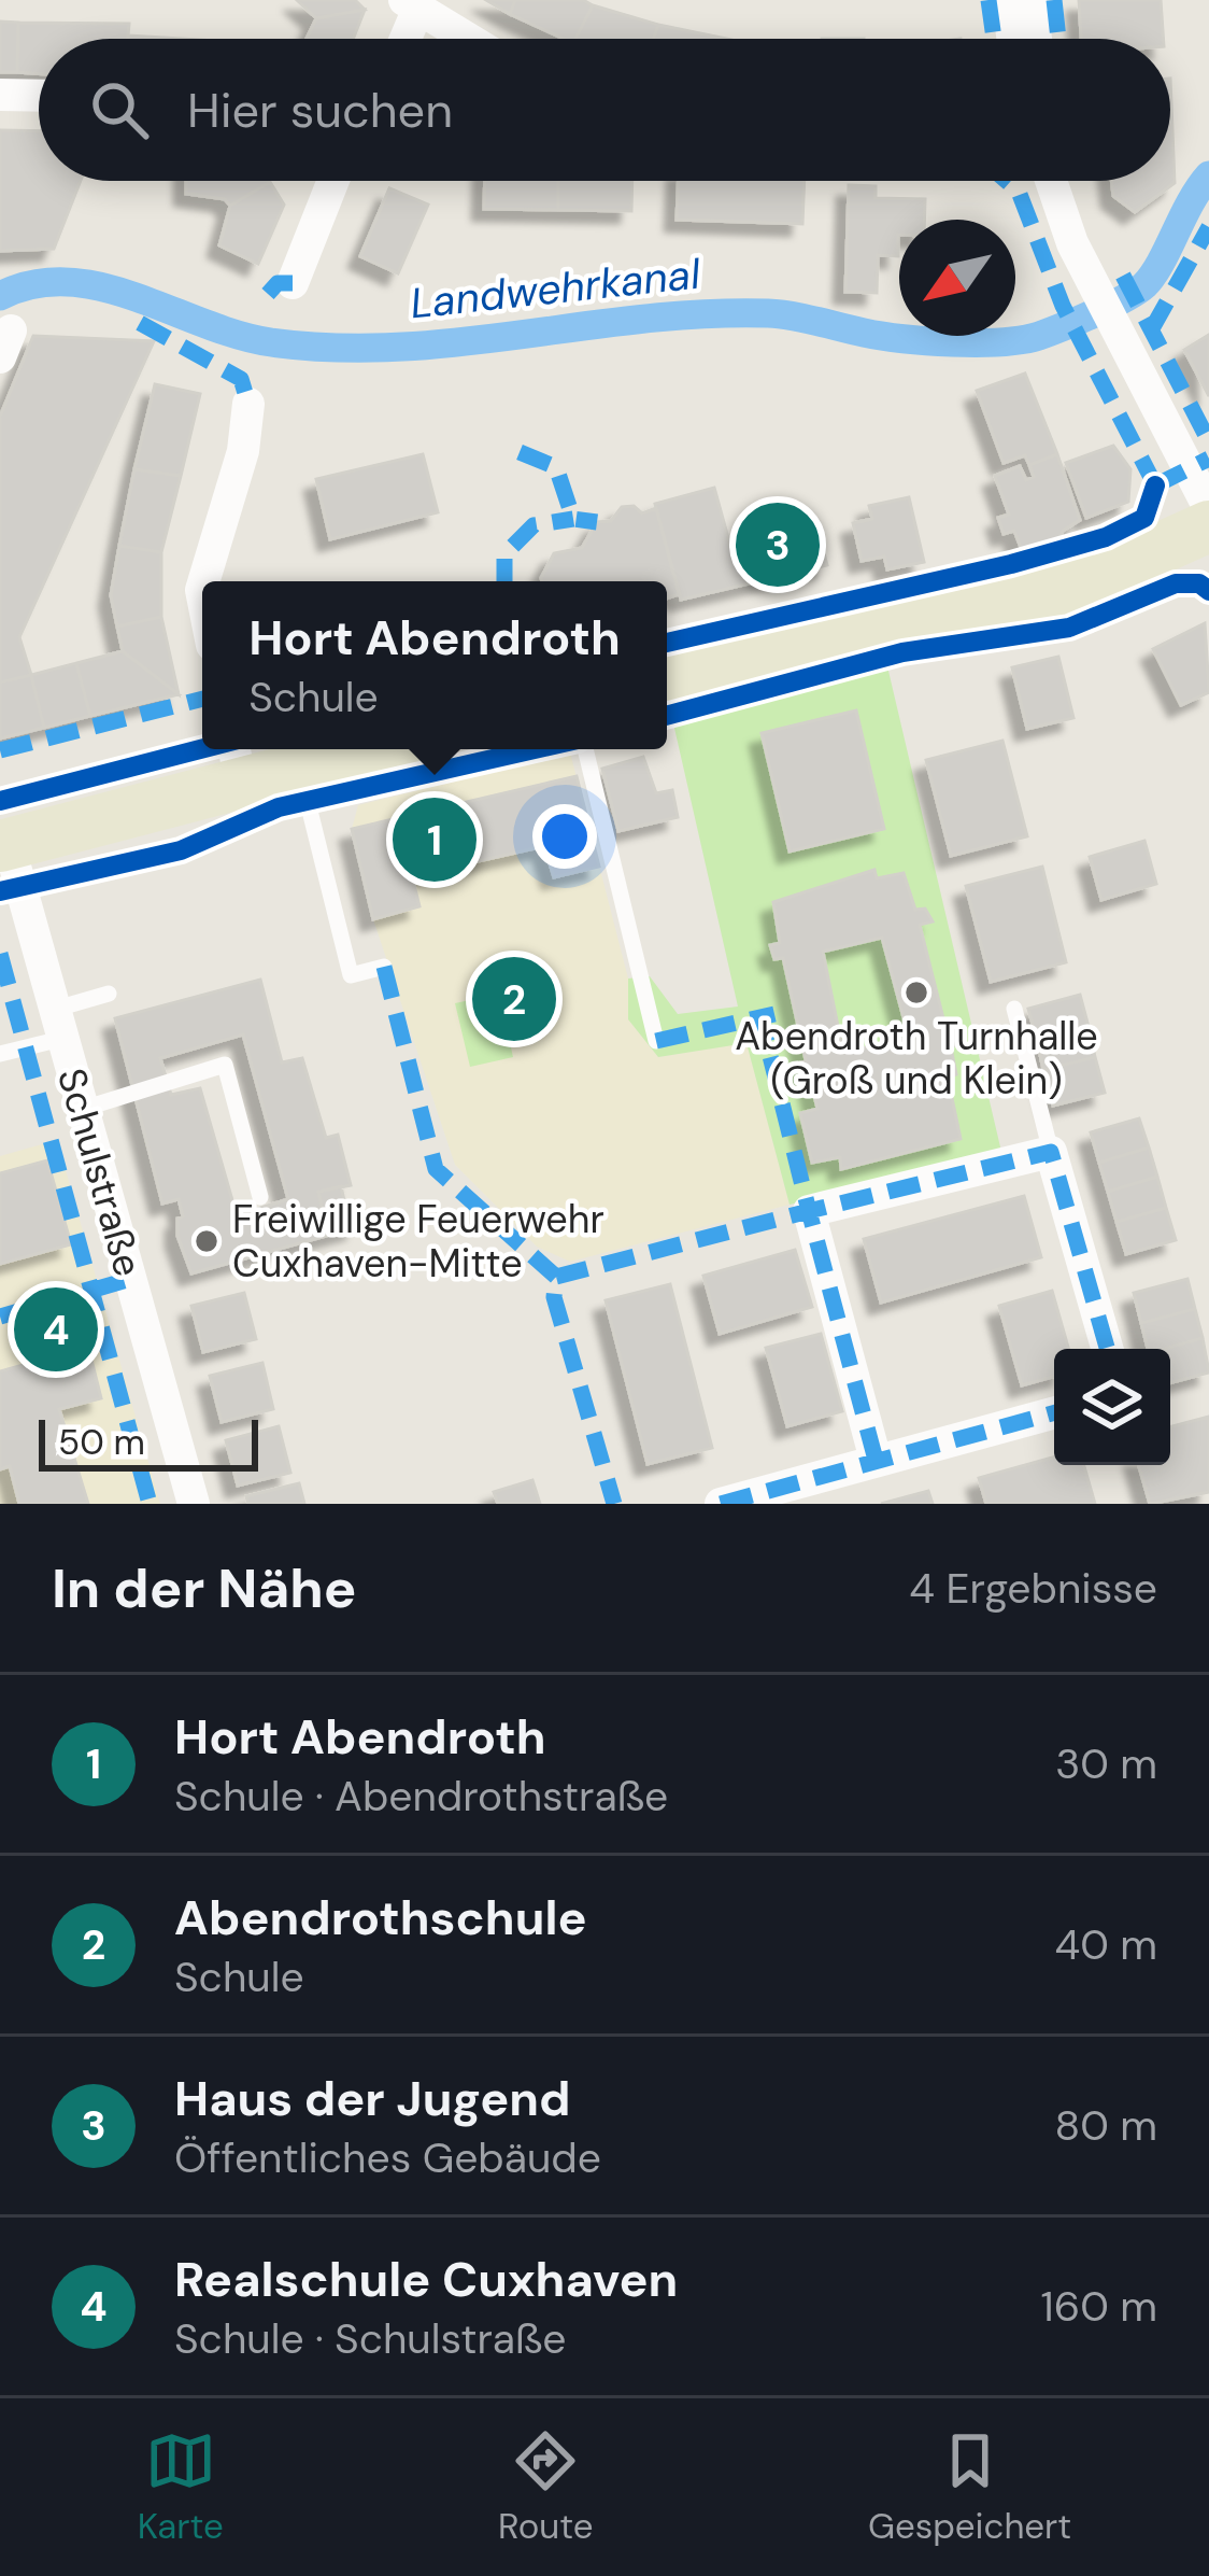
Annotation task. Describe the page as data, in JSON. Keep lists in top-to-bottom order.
{
  "streets": {
    "street": ["Schulstraße"]
  },
  "water": ["Landwehrkanal"],
  "places": ["Abendroth Turnhalle (Groß und Klein)", "Freiwillige Feuerwehr Cuxhaven-Mitte"],
  "scale_bar": "50 m",
  "north": "bottom left",
  "page": {
    "search": "Hier suchen",
    "pins": [
      "3",
      "1",
      "2",
      "4"
    ],
    "popup": ["Hort Abendroth", "Schule"],
    "scale": "50 m",
    "heading": ["In der Nähe", "4 Ergebnisse"],
    "list": [
      {
        "mark": "1",
        "name": "Hort Abendroth",
        "note": "Schule · Abendrothstraße",
        "value": "30 m"
      },
      {
        "mark": "2",
        "name": "Abendrothschule",
        "note": "Schule",
        "value": "40 m"
      },
      {
        "mark": "3",
        "name": "Haus der Jugend",
        "note": "Öffentliches Gebäude",
        "value": "80 m"
      },
      {
        "mark": "4",
        "name": "Realschule Cuxhaven",
        "note": "Schule · Schulstraße",
        "value": "160 m"
      }
    ],
    "nav": ["Karte", "Route", "Gespeichert"]
  }
}
